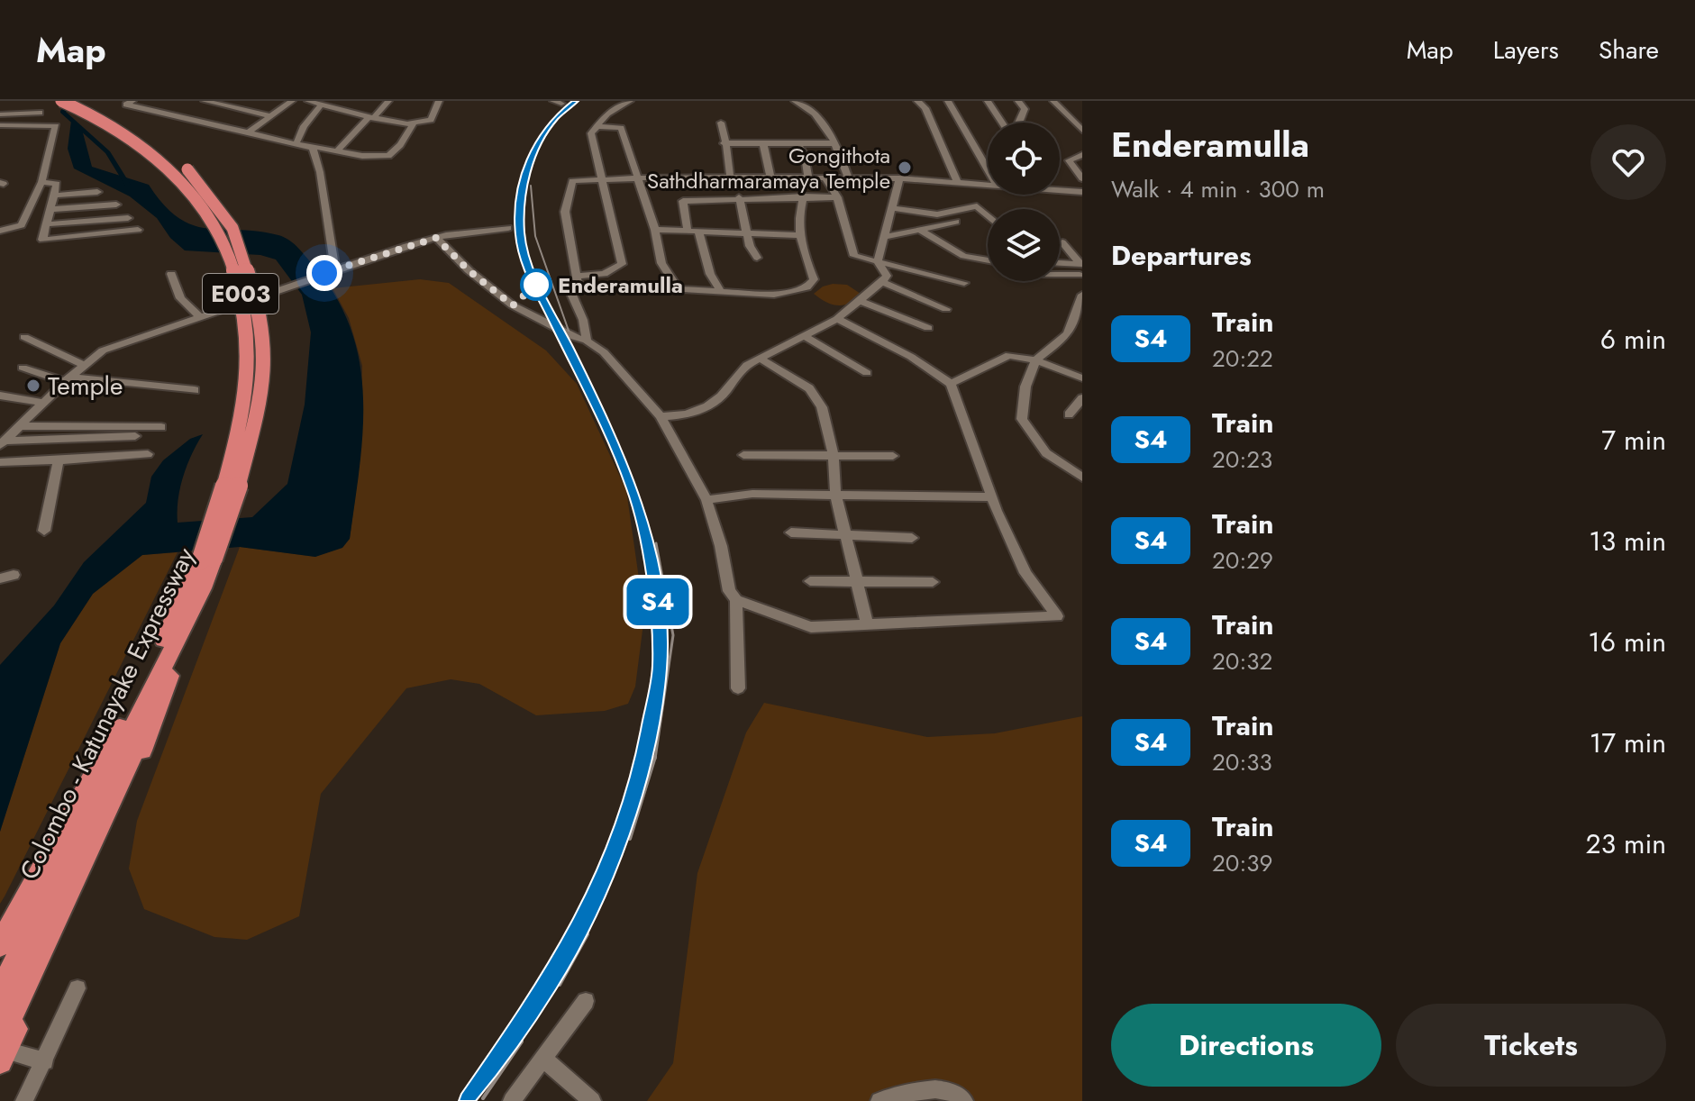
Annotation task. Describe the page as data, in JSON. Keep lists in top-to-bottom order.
{
  "streets": {
    "highway": ["E003", "Colombo - Katunayake Expressway"]
  },
  "places": ["Gongithota Sathdharmaramaya Temple", "Enderamulla", "Temple"],
  "page": {
    "header": "Map",
    "nav": ["Map", "Layers", "Share"],
    "on_map": "S4",
    "heading": [
      ["Enderamulla", "Walk · 4 min · 300 m"],
      "Departures"
    ],
    "list": [
      {
        "mark": "S4",
        "name": "Train",
        "note": "20:22",
        "value": "6 min"
      },
      {
        "mark": "S4",
        "name": "Train",
        "note": "20:23",
        "value": "7 min"
      },
      {
        "mark": "S4",
        "name": "Train",
        "note": "20:29",
        "value": "13 min"
      },
      {
        "mark": "S4",
        "name": "Train",
        "note": "20:32",
        "value": "16 min"
      },
      {
        "mark": "S4",
        "name": "Train",
        "note": "20:33",
        "value": "17 min"
      },
      {
        "mark": "S4",
        "name": "Train",
        "note": "20:39",
        "value": "23 min"
      }
    ],
    "buttons": ["Directions", "Tickets"]
  }
}
